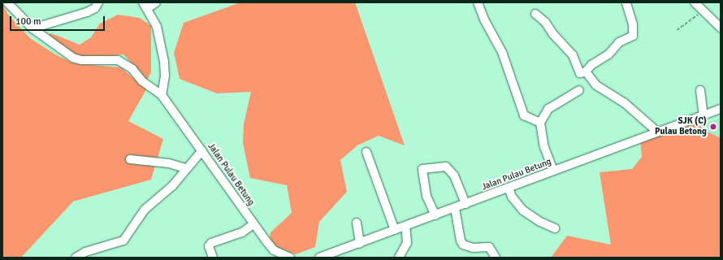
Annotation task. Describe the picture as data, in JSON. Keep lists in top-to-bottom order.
{
  "streets": {
    "street": ["Jalan Pulau Betung"]
  },
  "places": ["SJK (C) Pulau Betong"],
  "scale_bar": "100 m"
}
